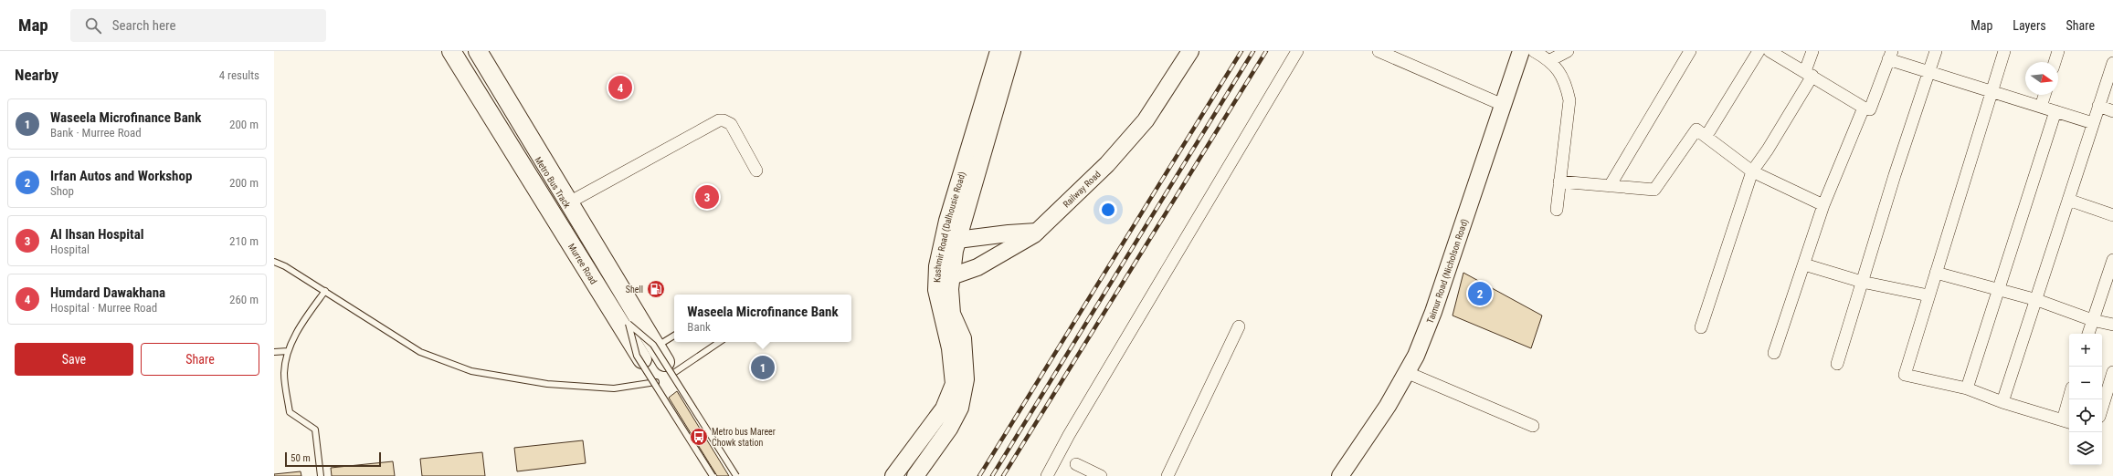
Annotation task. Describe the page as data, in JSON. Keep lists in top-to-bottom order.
{
  "streets": {
    "main road": ["Murree Road"],
    "street": ["Railway Road", "Kashmir Road (Dalhousie Road)", "Taimur Road (Nicholson Road)"]
  },
  "crossings": [
    ["Railway Road", "Kashmir Road (Dalhousie Road)"]
  ],
  "places": {
    "fuel station": ["Shell"],
    "bus stop": ["Metro bus Mareer Chowk station"]
  },
  "scale_bar": "50 m",
  "north": "right",
  "page": {
    "header": "Map",
    "search": "Search here",
    "nav": ["Map", "Layers", "Share"],
    "heading": ["Nearby", "4 results"],
    "pins": [
      "4",
      "3",
      "2",
      "1"
    ],
    "list": [
      {
        "mark": "1",
        "name": "Waseela Microfinance Bank",
        "note": "Bank · Murree Road",
        "value": "200 m"
      },
      {
        "mark": "2",
        "name": "Irfan Autos and Workshop",
        "note": "Shop",
        "value": "200 m"
      },
      {
        "mark": "3",
        "name": "Al Ihsan Hospital",
        "note": "Hospital",
        "value": "210 m"
      },
      {
        "mark": "4",
        "name": "Humdard Dawakhana",
        "note": "Hospital · Murree Road",
        "value": "260 m"
      }
    ],
    "popup": ["Waseela Microfinance Bank", "Bank"],
    "buttons": ["Save", "Share"],
    "map_buttons": ["+", "−"],
    "scale": "50 m"
  }
}
